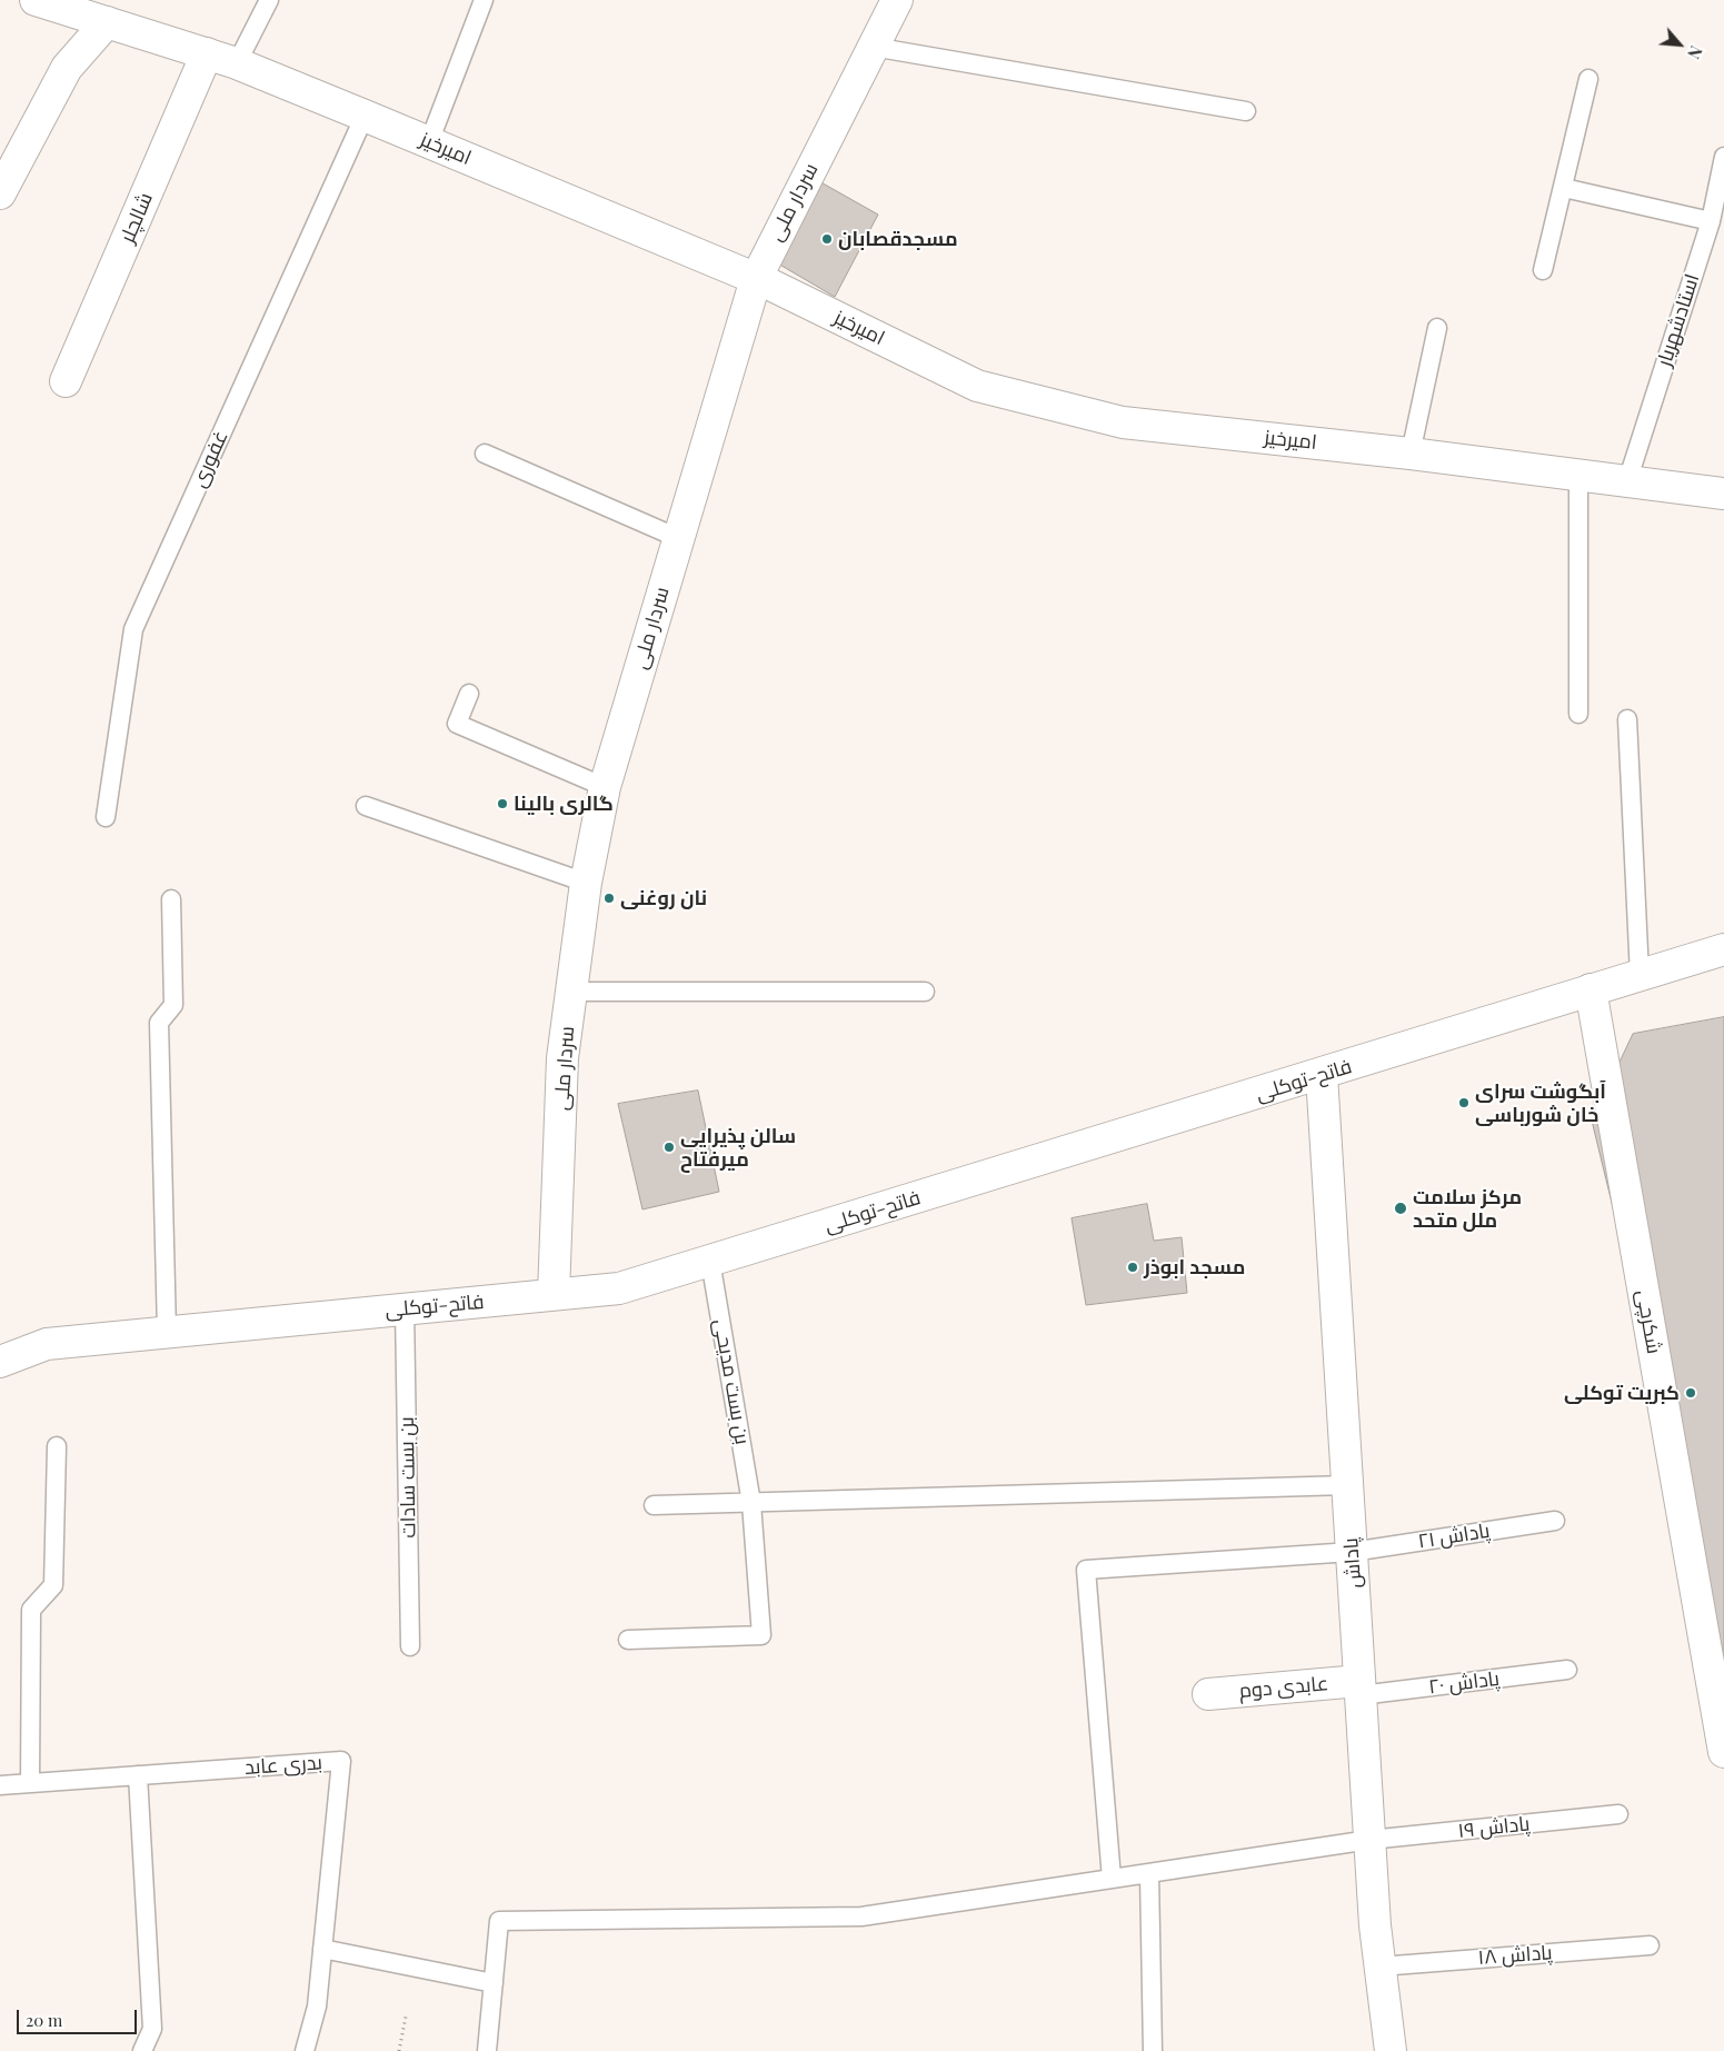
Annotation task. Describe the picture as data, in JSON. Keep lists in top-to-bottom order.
{
  "streets": {
    "street": [
      "امیرخیز",
      "سردار ملی",
      "شالچلر",
      "فاتح-توکلی",
      "شکرچی",
      "پاداش",
      "عابدی دوم"
    ],
    "lane": [
      "استادشهریار",
      "غفوری",
      "بن بست مدیحی",
      "بن بست سادات",
      "پاداش ۲۱",
      "پاداش ۲۰",
      "بدری عابد",
      "پاداش ۱۹",
      "پاداش ۱۸"
    ]
  },
  "crossings": [
    ["امیرخیز", "سردار ملی"],
    ["امیرخیز", "شالچلر"],
    ["امیرخیز", "استادشهریار"],
    ["امیرخیز", "غفوری"],
    ["سردار ملی", "فاتح-توکلی"],
    ["فاتح-توکلی", "شکرچی"],
    ["فاتح-توکلی", "بن بست مدیحی"],
    ["فاتح-توکلی", "بن بست سادات"],
    ["فاتح-توکلی", "پاداش"],
    ["پاداش ۲۱", "پاداش"],
    ["پاداش ۲۱", "پاداش ۱۹"],
    ["پاداش", "پاداش ۲۰"],
    ["پاداش", "عابدی دوم"],
    ["پاداش", "پاداش ۱۹"],
    ["پاداش", "پاداش ۱۸"],
    ["پاداش ۲۰", "عابدی دوم"]
  ],
  "places": [
    "مسجدقصابان",
    "گالری بالینا",
    "نان روغنی",
    "آبگوشت سرای خان شورباسی",
    "سالن پذیرایی میرفتاح",
    "مرکز سلامت ملل متحد",
    "مسجد ابوذر",
    "کبریت توکلی"
  ],
  "scale_bar": "20 m",
  "north": "bottom right"
}
